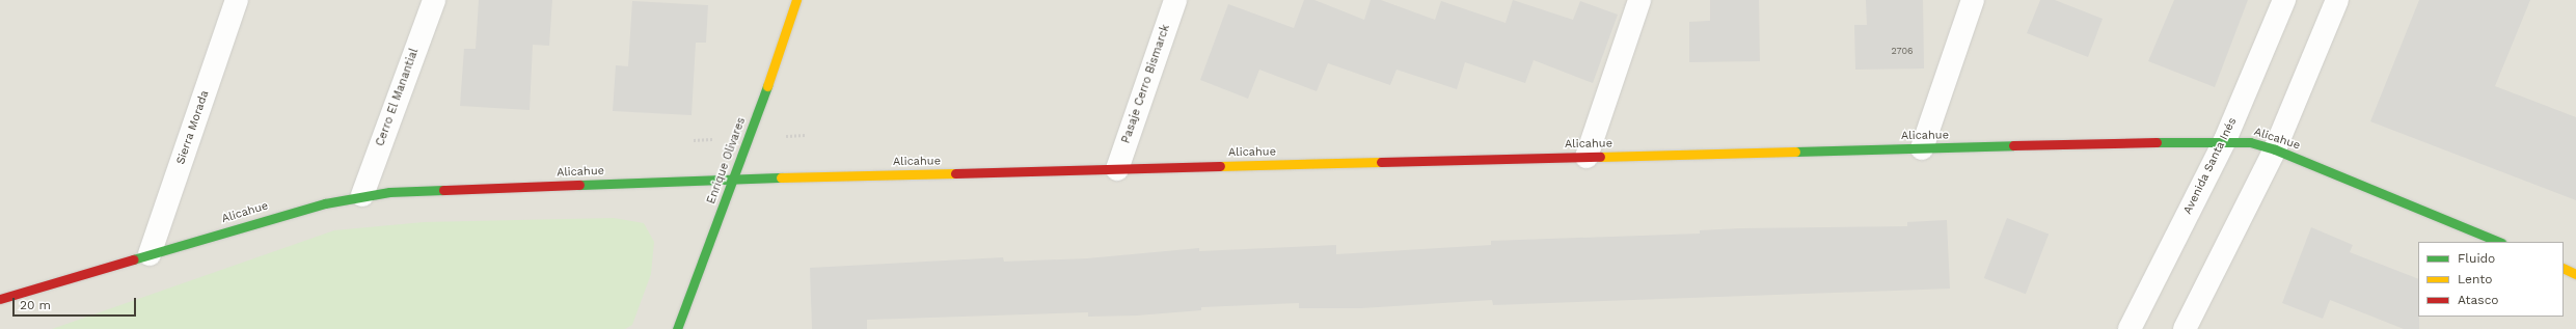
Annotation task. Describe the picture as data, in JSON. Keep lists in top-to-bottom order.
{
  "streets": {
    "street": [
      "Pasaje Cerro Bismarck",
      "Cerro El Manantial",
      "Sierra Morada",
      "Alicahue",
      "Enrique Olivares",
      "Avenida Santa Inés"
    ]
  },
  "crossings": [
    ["Pasaje Cerro Bismarck", "Alicahue"],
    ["Cerro El Manantial", "Alicahue"],
    ["Sierra Morada", "Alicahue"],
    ["Alicahue", "Enrique Olivares"],
    ["Alicahue", "Avenida Santa Inés"]
  ],
  "house_numbers": ["2706"],
  "legend": ["Fluido", "Lento", "Atasco"],
  "scale_bar": "20 m"
}
